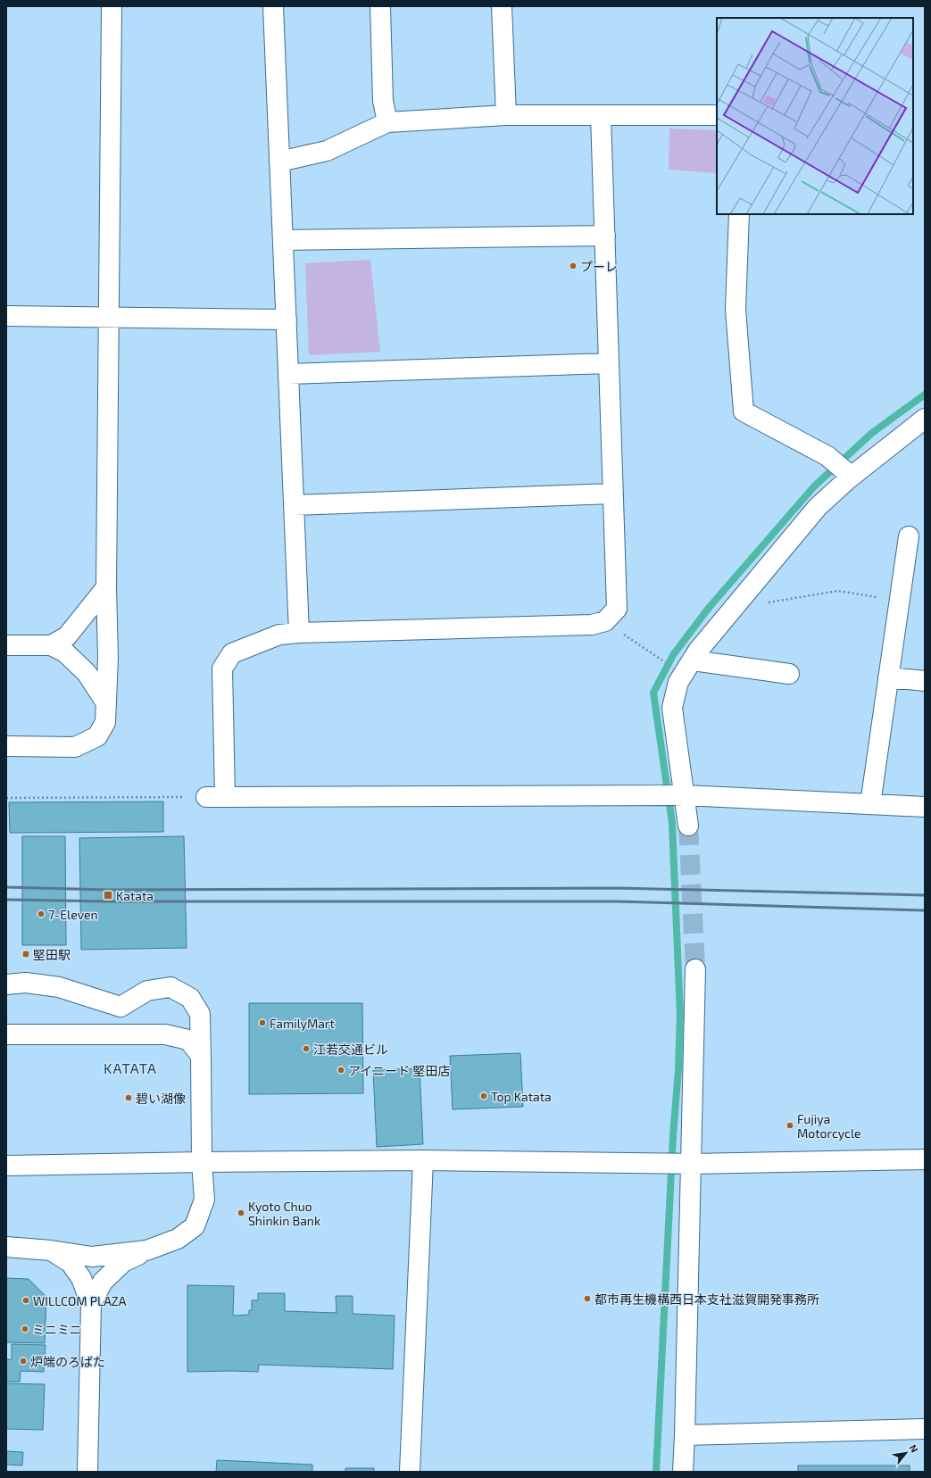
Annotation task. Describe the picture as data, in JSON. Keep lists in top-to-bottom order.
{
  "districts": ["KATATA"],
  "places": {
    "other": [
      "プーレ",
      "7-Eleven",
      "FamilyMart",
      "江若交通ビル",
      "アイニード 堅田店",
      "Top Katata",
      "碧い湖像",
      "Fujiya Motorcycle",
      "Kyoto Chuo Shinkin Bank",
      "都市再生機構西日本支社滋賀開発事務所",
      "WILLCOM PLAZA",
      "ミニミニ",
      "炉端のろばた"
    ],
    "transit": ["Katata", "堅田駅"]
  },
  "north": "top right"
}
